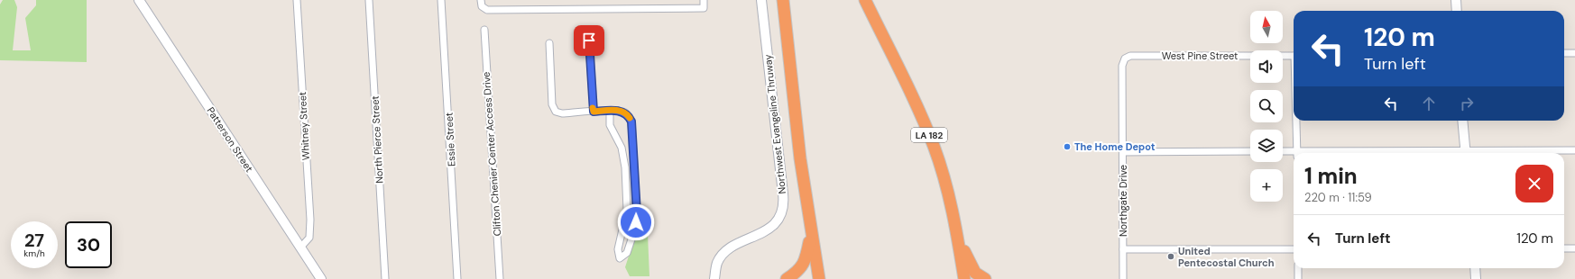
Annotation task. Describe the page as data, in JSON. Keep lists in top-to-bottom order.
{
  "streets": {
    "highway": ["LA 182"],
    "street": [
      "West Pine Street",
      "Northwest Evangeline Thruway",
      "Whitney Street",
      "Patterson Street",
      "North Pierce Street",
      "Essie Street",
      "Clifton Chenier Center Access Drive",
      "Northgate Drive"
    ]
  },
  "crossings": [
    ["West Pine Street", "Northgate Drive"],
    ["Whitney Street", "Patterson Street"]
  ],
  "places": ["The Home Depot", "United Pentecostal Church"],
  "north": "top",
  "page": {
    "map_buttons": "+",
    "turn": ["120 m", "Turn left"],
    "heading": ["1 min", "220 m · 11:59"],
    "list": [
      {
        "name": "Turn left",
        "value": "120 m"
      }
    ],
    "speed": "27 km/h",
    "limit": "30"
  }
}
